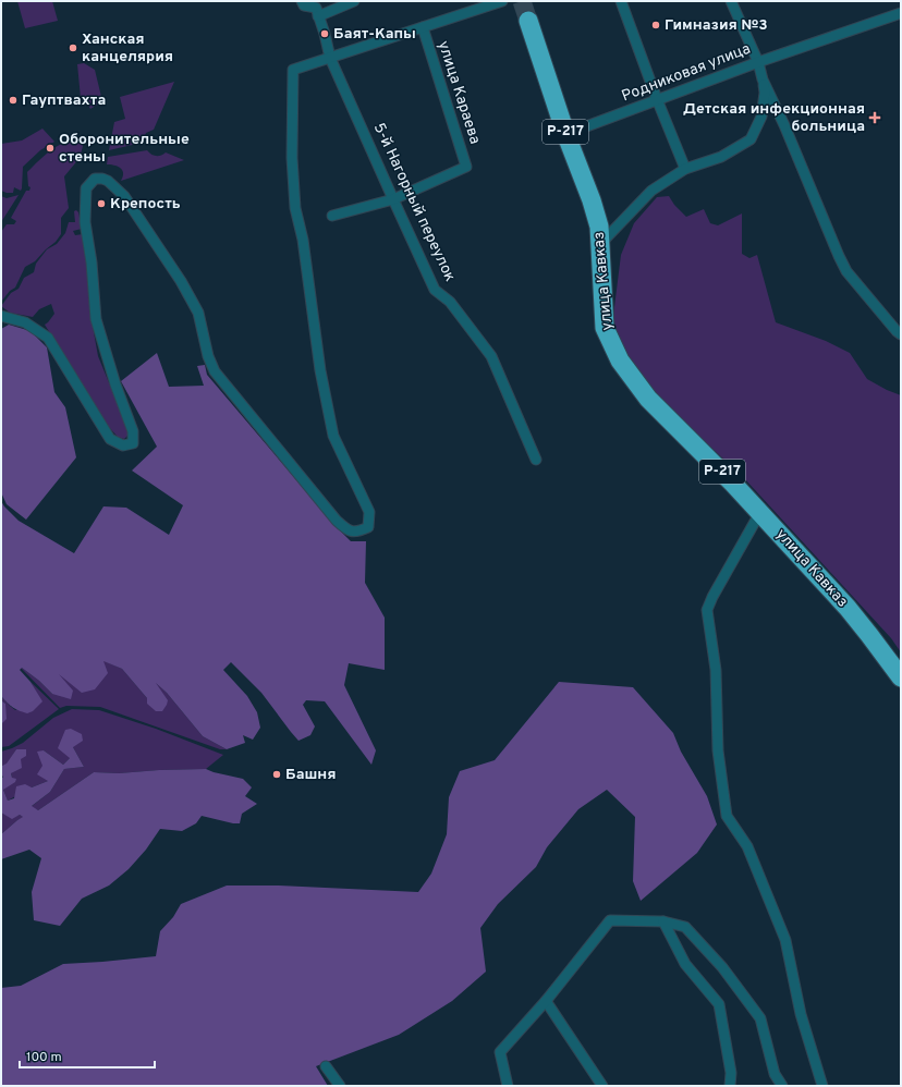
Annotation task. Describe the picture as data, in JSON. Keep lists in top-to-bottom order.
{
  "streets": {
    "highway": ["Р-217", "улица Кавказ"],
    "street": ["Родниковая улица", "улица Караева", "5-й Нагорный переулок"]
  },
  "crossings": [
    ["улица Караева", "5-й Нагорный переулок"]
  ],
  "places": {
    "other": [
      "Гимназия №3",
      "Баят-Капы",
      "Ханская канцелярия",
      "Гауптвахта",
      "Оборонительные стены",
      "Крепость",
      "Башня"
    ],
    "health": ["Детская инфекционная больница"]
  },
  "scale_bar": "100 m"
}
